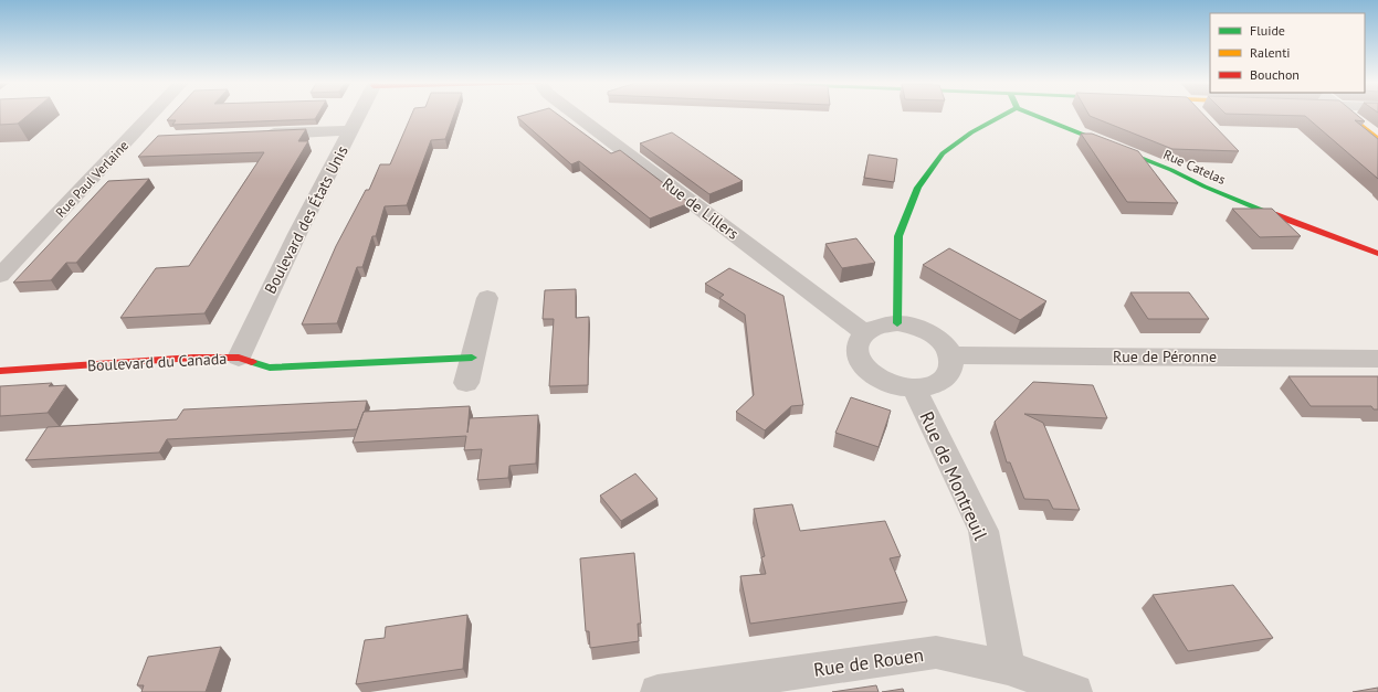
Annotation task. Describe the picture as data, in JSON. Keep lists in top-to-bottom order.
{
  "streets": {
    "street": [
      "Rue Catelas",
      "Rue Paul Verlaine",
      "Rue de Lillers",
      "Boulevard des États Unis",
      "Rue de Péronne",
      "Boulevard du Canada",
      "Rue de Montreuil",
      "Rue de Rouen"
    ]
  },
  "crossings": [
    ["Rue de Lillers", "Rue de Péronne"],
    ["Rue de Lillers", "Rue de Montreuil"],
    ["Boulevard des États Unis", "Boulevard du Canada"],
    ["Rue de Péronne", "Rue de Montreuil"],
    ["Rue de Montreuil", "Rue de Rouen"]
  ],
  "legend": ["Fluide", "Ralenti", "Bouchon"]
}
